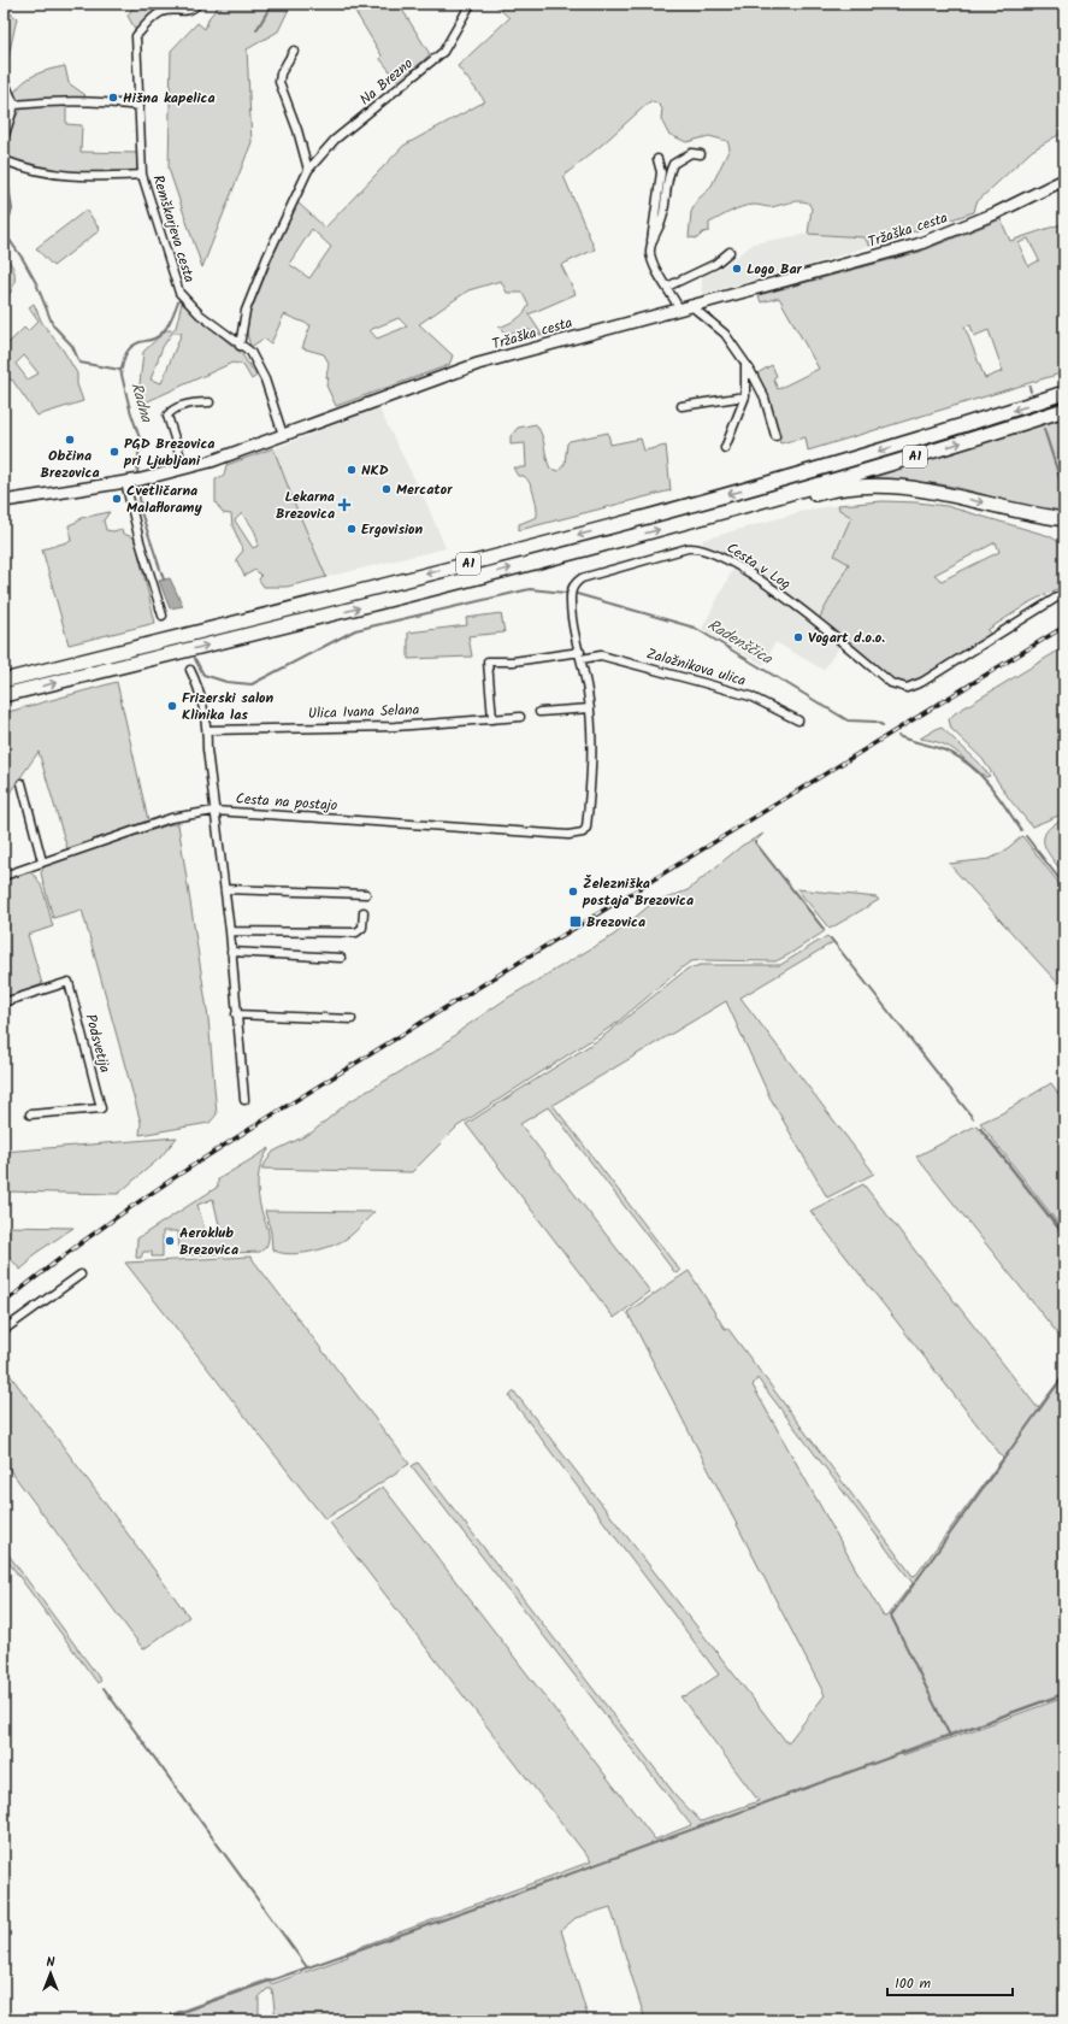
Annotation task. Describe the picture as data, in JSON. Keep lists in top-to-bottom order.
{
  "streets": {
    "highway": ["A1"],
    "main road": ["Tržaška cesta"],
    "street": [
      "Na Brezno",
      "Remškarjeva cesta",
      "Cesta v Log",
      "Založnikova ulica",
      "Ulica Ivana Selana",
      "Cesta na postajo",
      "Podsvetija"
    ]
  },
  "crossings": [
    ["Na Brezno", "Remškarjeva cesta"],
    ["Remškarjeva cesta", "Tržaška cesta"],
    ["Cesta v Log", "Založnikova ulica"],
    ["Založnikova ulica", "Ulica Ivana Selana"]
  ],
  "water": ["Radna", "Radenščica"],
  "places": {
    "other": [
      "Hišna kapelica",
      "Logo Bar",
      "Občina Brezovica",
      "PGD Brezovica pri Ljubljani",
      "NKD",
      "Mercator",
      "Cvetličarna Malafloramy",
      "Ergovision",
      "Vogart d.o.o.",
      "Frizerski salon Klinika las",
      "Železniška postaja Brezovica",
      "Aeroklub Brezovica"
    ],
    "health": ["Lekarna Brezovica"],
    "transit": ["Brezovica"]
  },
  "scale_bar": "100 m",
  "north": "top"
}
